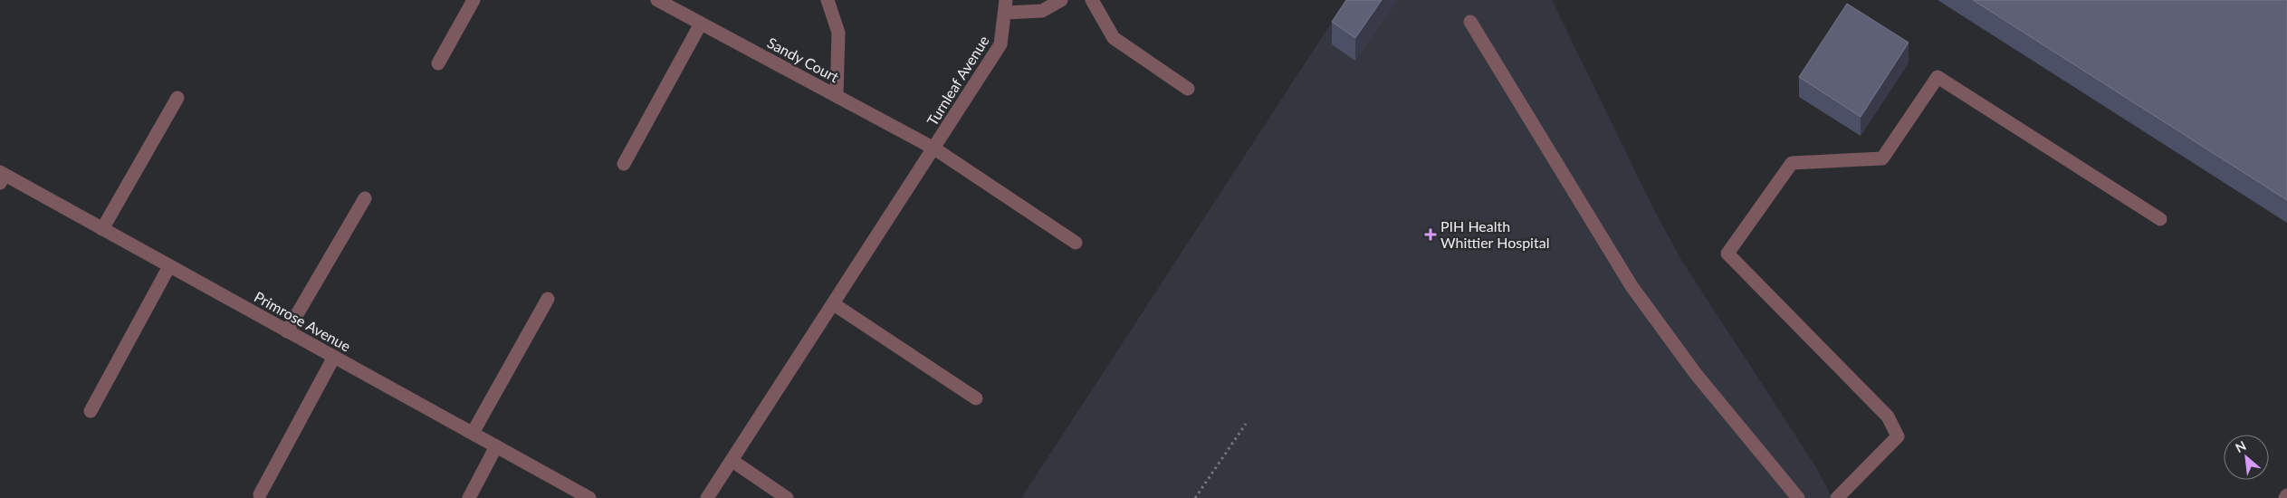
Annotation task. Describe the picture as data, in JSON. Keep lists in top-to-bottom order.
{
  "streets": {
    "street": ["Sandy Court", "Turnleaf Avenue", "Primrose Avenue"]
  },
  "crossings": [
    ["Sandy Court", "Turnleaf Avenue"]
  ],
  "places": {
    "health": ["PIH Health Whittier Hospital"]
  },
  "north": "top left"
}
